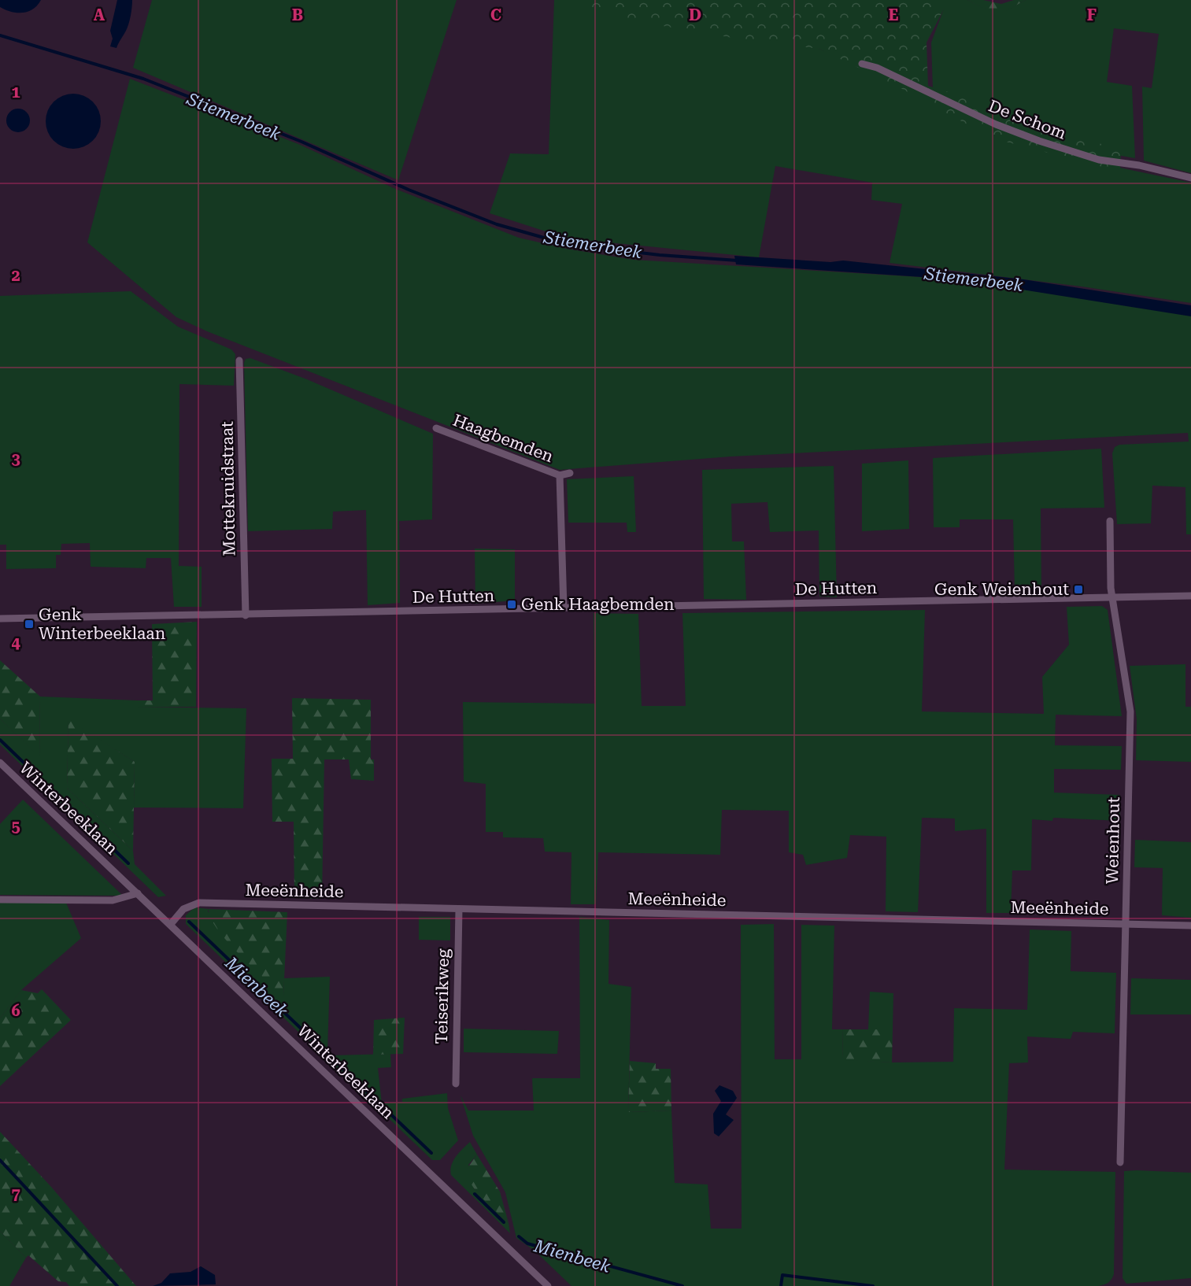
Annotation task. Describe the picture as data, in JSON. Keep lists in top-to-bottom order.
{
  "streets": {
    "street": [
      "De Schom",
      "Haagbemden",
      "Mottekruidstraat",
      "De Hutten",
      "Winterbeeklaan",
      "Weienhout",
      "Meeënheide",
      "Teiserikweg"
    ]
  },
  "crossings": [
    ["Haagbemden", "De Hutten"],
    ["Mottekruidstraat", "De Hutten"],
    ["De Hutten", "Weienhout"],
    ["Winterbeeklaan", "Meeënheide"],
    ["Weienhout", "Meeënheide"],
    ["Meeënheide", "Teiserikweg"]
  ],
  "water": ["Stiemerbeek", "Mienbeek"],
  "places": {
    "transit": ["Genk Weienhout", "Genk Haagbemden", "Genk Winterbeeklaan"]
  },
  "grid": {
    "columns": [
      "A",
      "B",
      "C",
      "D",
      "E",
      "F"
    ],
    "rows": [
      "1",
      "2",
      "3",
      "4",
      "5",
      "6",
      "7"
    ]
  }
}
